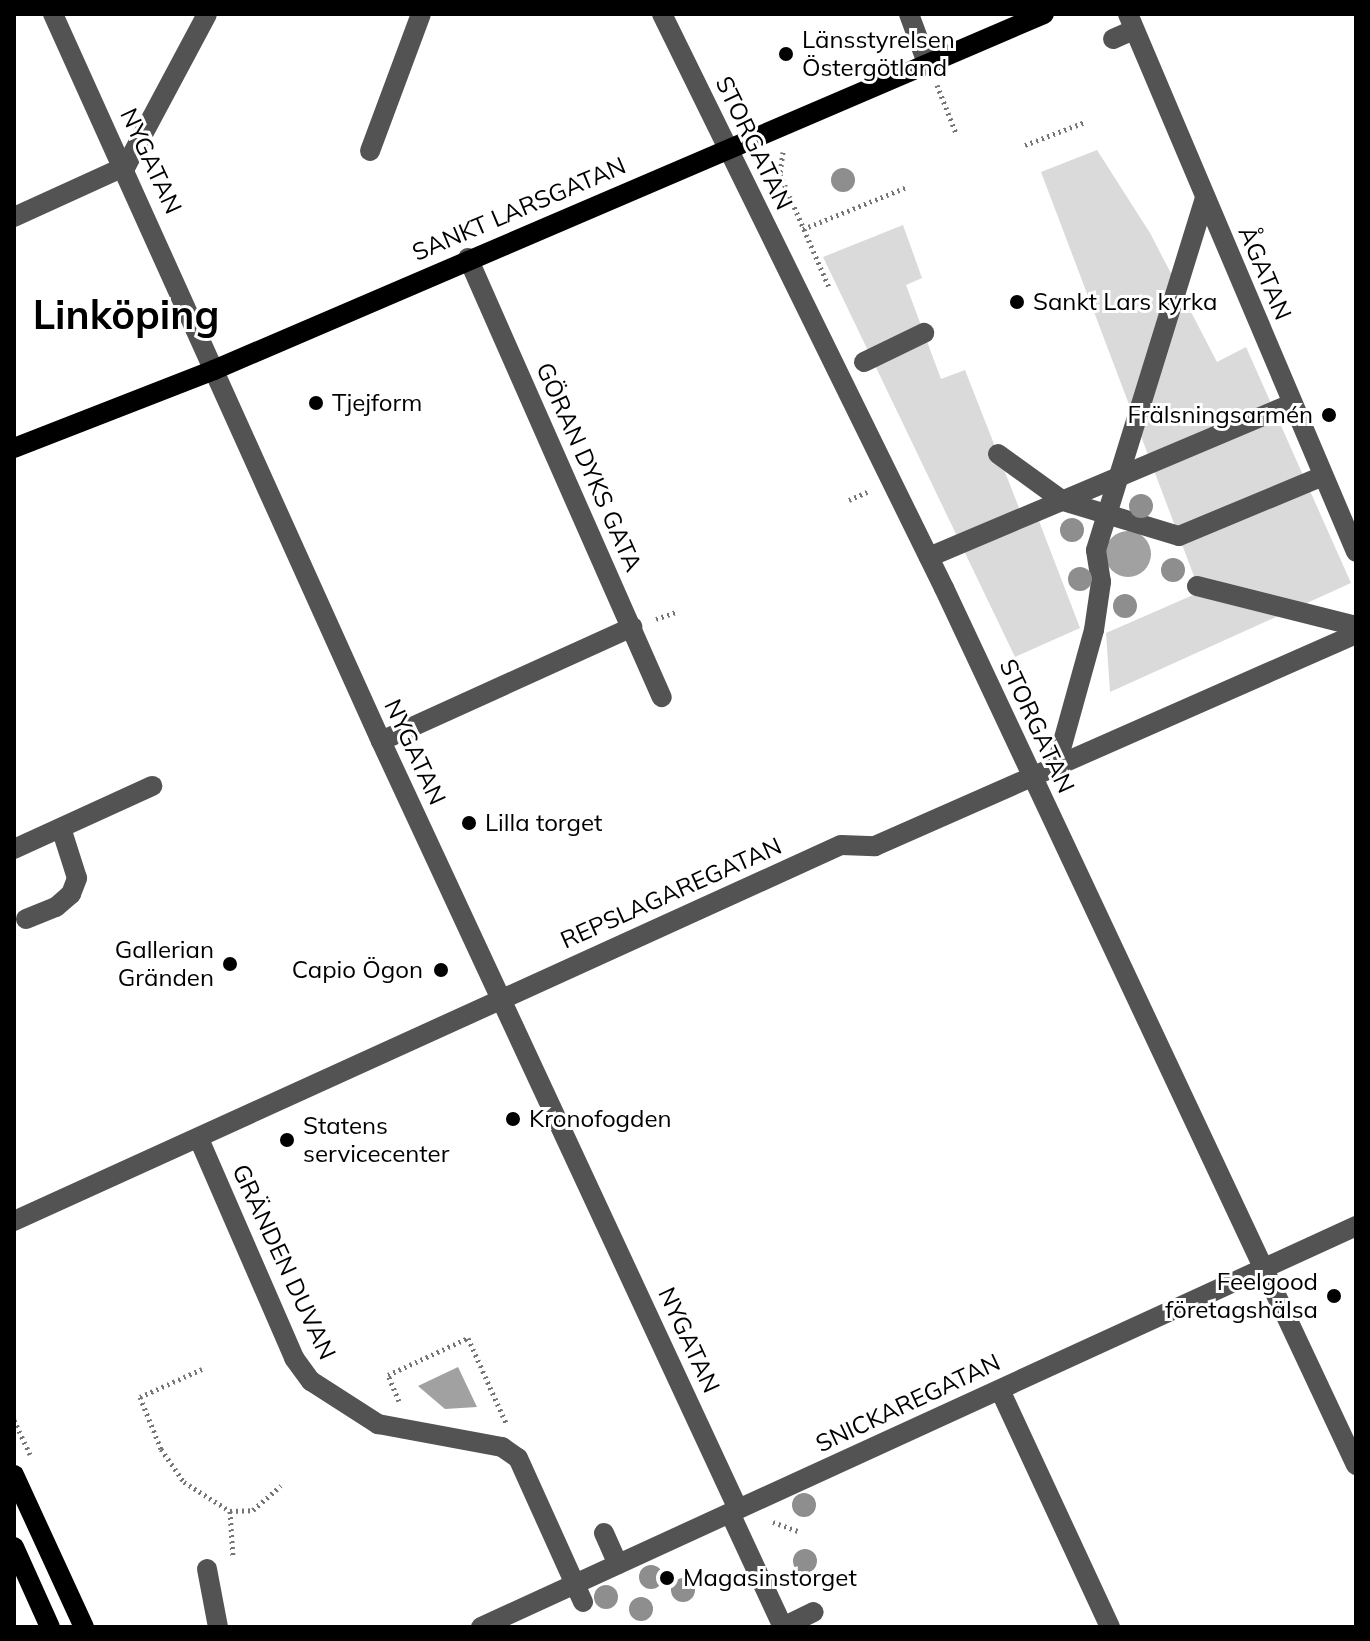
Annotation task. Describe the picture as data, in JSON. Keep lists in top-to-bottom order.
{
  "streets": {
    "main road": ["SANKT LARSGATAN"],
    "street": [
      "STORGATAN",
      "NYGATAN",
      "ÅGATAN",
      "GÖRAN DYKS GATA",
      "REPSLAGAREGATAN",
      "GRÄNDEN DUVAN",
      "SNICKAREGATAN"
    ]
  },
  "crossings": [
    ["STORGATAN", "SANKT LARSGATAN"],
    ["STORGATAN", "REPSLAGAREGATAN"],
    ["STORGATAN", "SNICKAREGATAN"],
    ["NYGATAN", "SANKT LARSGATAN"],
    ["NYGATAN", "REPSLAGAREGATAN"],
    ["NYGATAN", "SNICKAREGATAN"],
    ["SANKT LARSGATAN", "GÖRAN DYKS GATA"],
    ["REPSLAGAREGATAN", "GRÄNDEN DUVAN"]
  ],
  "districts": ["Linköping"],
  "places": [
    "Länsstyrelsen Östergötland",
    "Sankt Lars kyrka",
    "Tjejform",
    "Frälsningsarmén",
    "Lilla torget",
    "Gallerian Gränden",
    "Capio Ögon",
    "Kronofogden",
    "Statens servicecenter",
    "Feelgood företagshälsa",
    "Magasinstorget"
  ]
}
